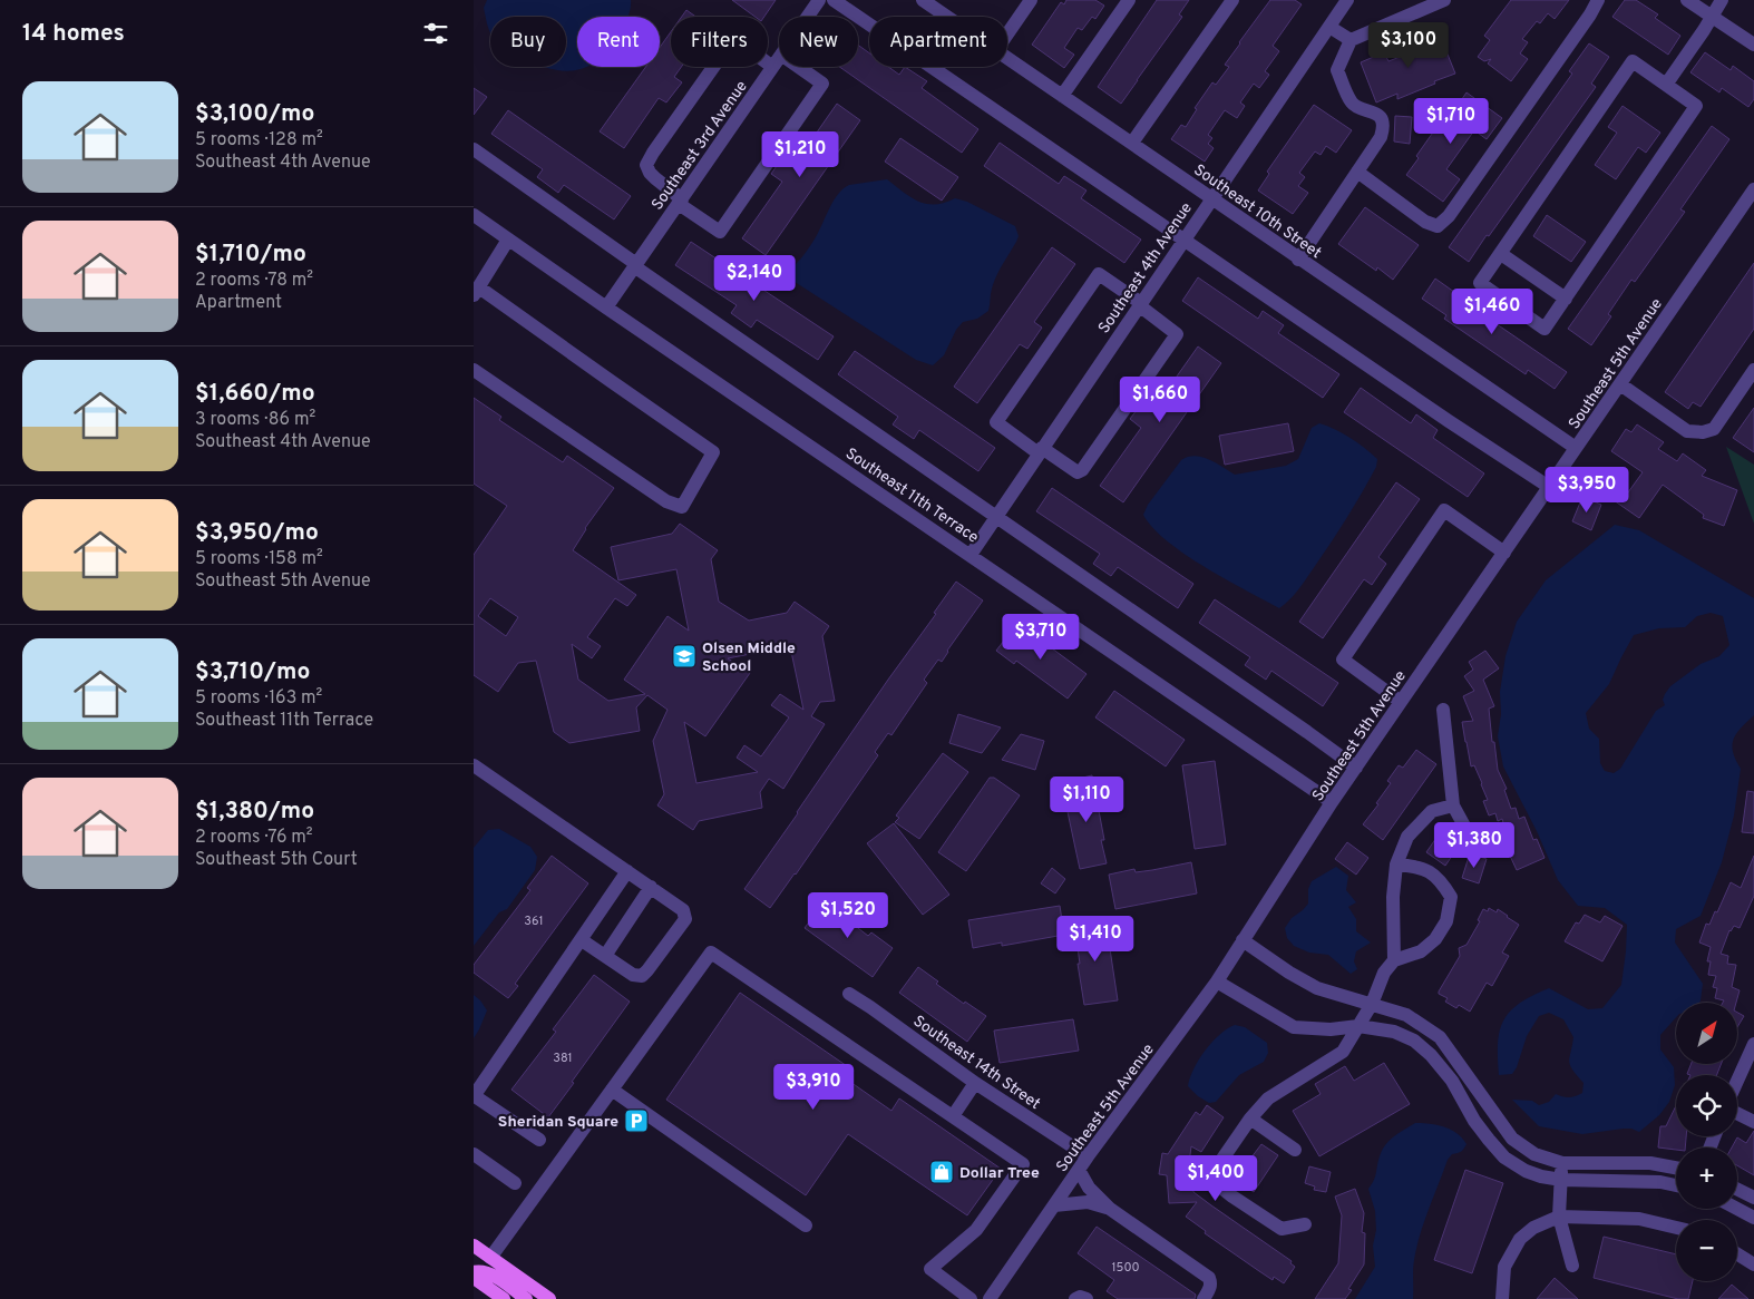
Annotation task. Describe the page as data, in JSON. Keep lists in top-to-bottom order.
{
  "streets": {
    "street": [
      "Southeast 3rd Avenue",
      "Southeast 10th Street",
      "Southeast 4th Avenue",
      "Southeast 5th Avenue",
      "Southeast 11th Terrace",
      "Southeast 14th Street"
    ]
  },
  "crossings": [
    ["Southeast 3rd Avenue", "Southeast 11th Terrace"],
    ["Southeast 10th Street", "Southeast 4th Avenue"],
    ["Southeast 10th Street", "Southeast 5th Avenue"],
    ["Southeast 4th Avenue", "Southeast 11th Terrace"],
    ["Southeast 5th Avenue", "Southeast 11th Terrace"],
    ["Southeast 5th Avenue", "Southeast 14th Street"]
  ],
  "places": {
    "school or university": ["Olsen Middle School"],
    "parking": ["Sheridan Square"],
    "shop": ["Dollar Tree"]
  },
  "house_numbers": ["361", "381", "1500"],
  "north": "top right",
  "page": {
    "heading": "14 homes",
    "chip": [
      "Buy",
      "Rent",
      "Filters",
      "New",
      "Apartment"
    ],
    "price": [
      "$3,100",
      "$1,710",
      "$1,210",
      "$2,140",
      "$1,460",
      "$1,660",
      "$3,950",
      "$3,710",
      "$1,110",
      "$1,380",
      "$1,520",
      "$1,410",
      "$3,910",
      "$1,400"
    ],
    "list": [
      {
        "name": "$3,100/mo",
        "note": "5 rooms · 128 m² · Southeast 4th Avenue"
      },
      {
        "name": "$1,710/mo",
        "note": "2 rooms · 78 m² · Apartment"
      },
      {
        "name": "$1,660/mo",
        "note": "3 rooms · 86 m² · Southeast 4th Avenue"
      },
      {
        "name": "$3,950/mo",
        "note": "5 rooms · 158 m² · Southeast 5th Avenue"
      },
      {
        "name": "$3,710/mo",
        "note": "5 rooms · 163 m² · Southeast 11th Terrace"
      },
      {
        "name": "$1,380/mo",
        "note": "2 rooms · 76 m² · Southeast 5th Court"
      }
    ],
    "map_buttons": ["+", "−"]
  }
}
